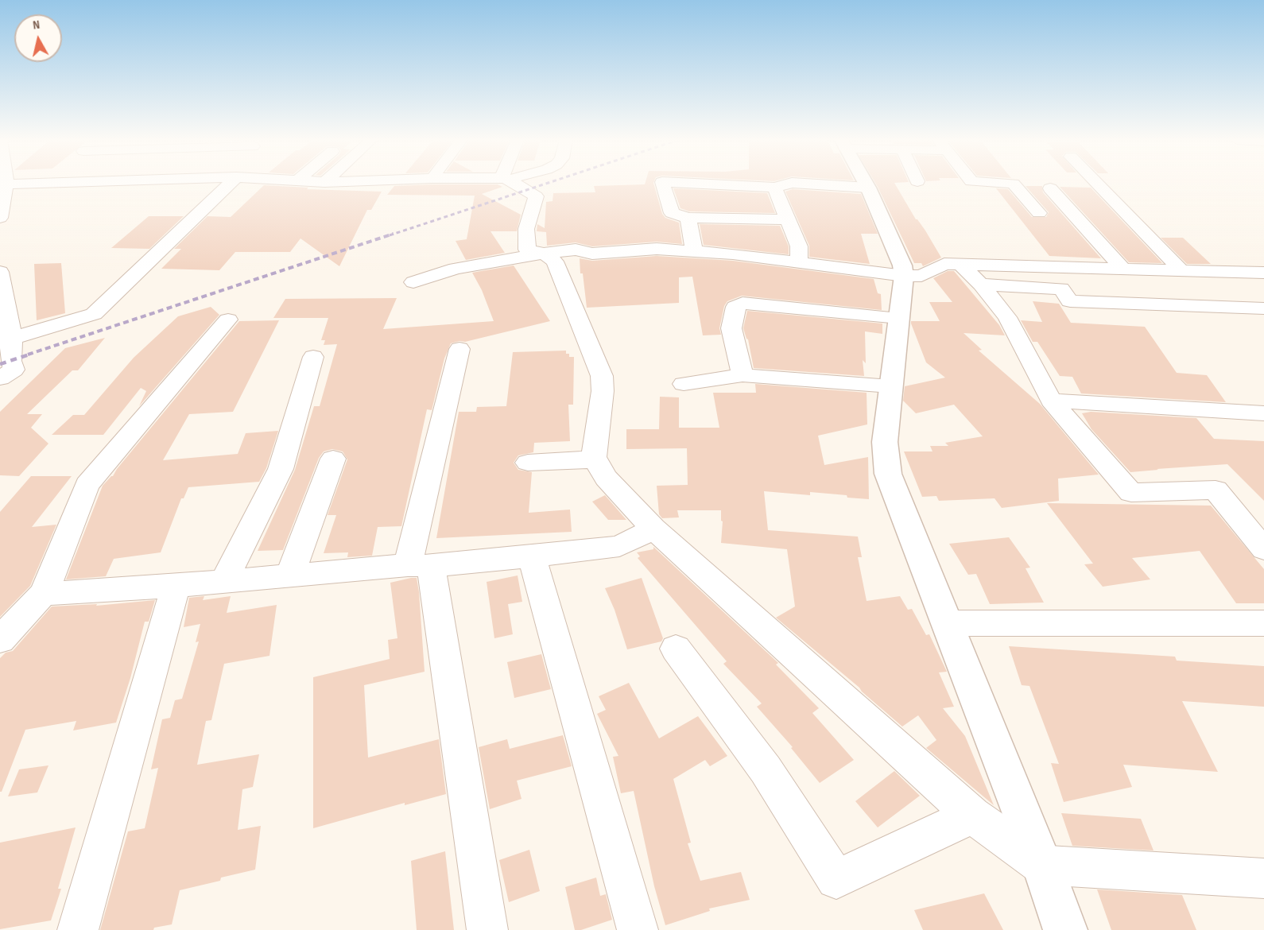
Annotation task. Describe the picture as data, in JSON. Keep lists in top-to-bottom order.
{
  "north": "top"
}
